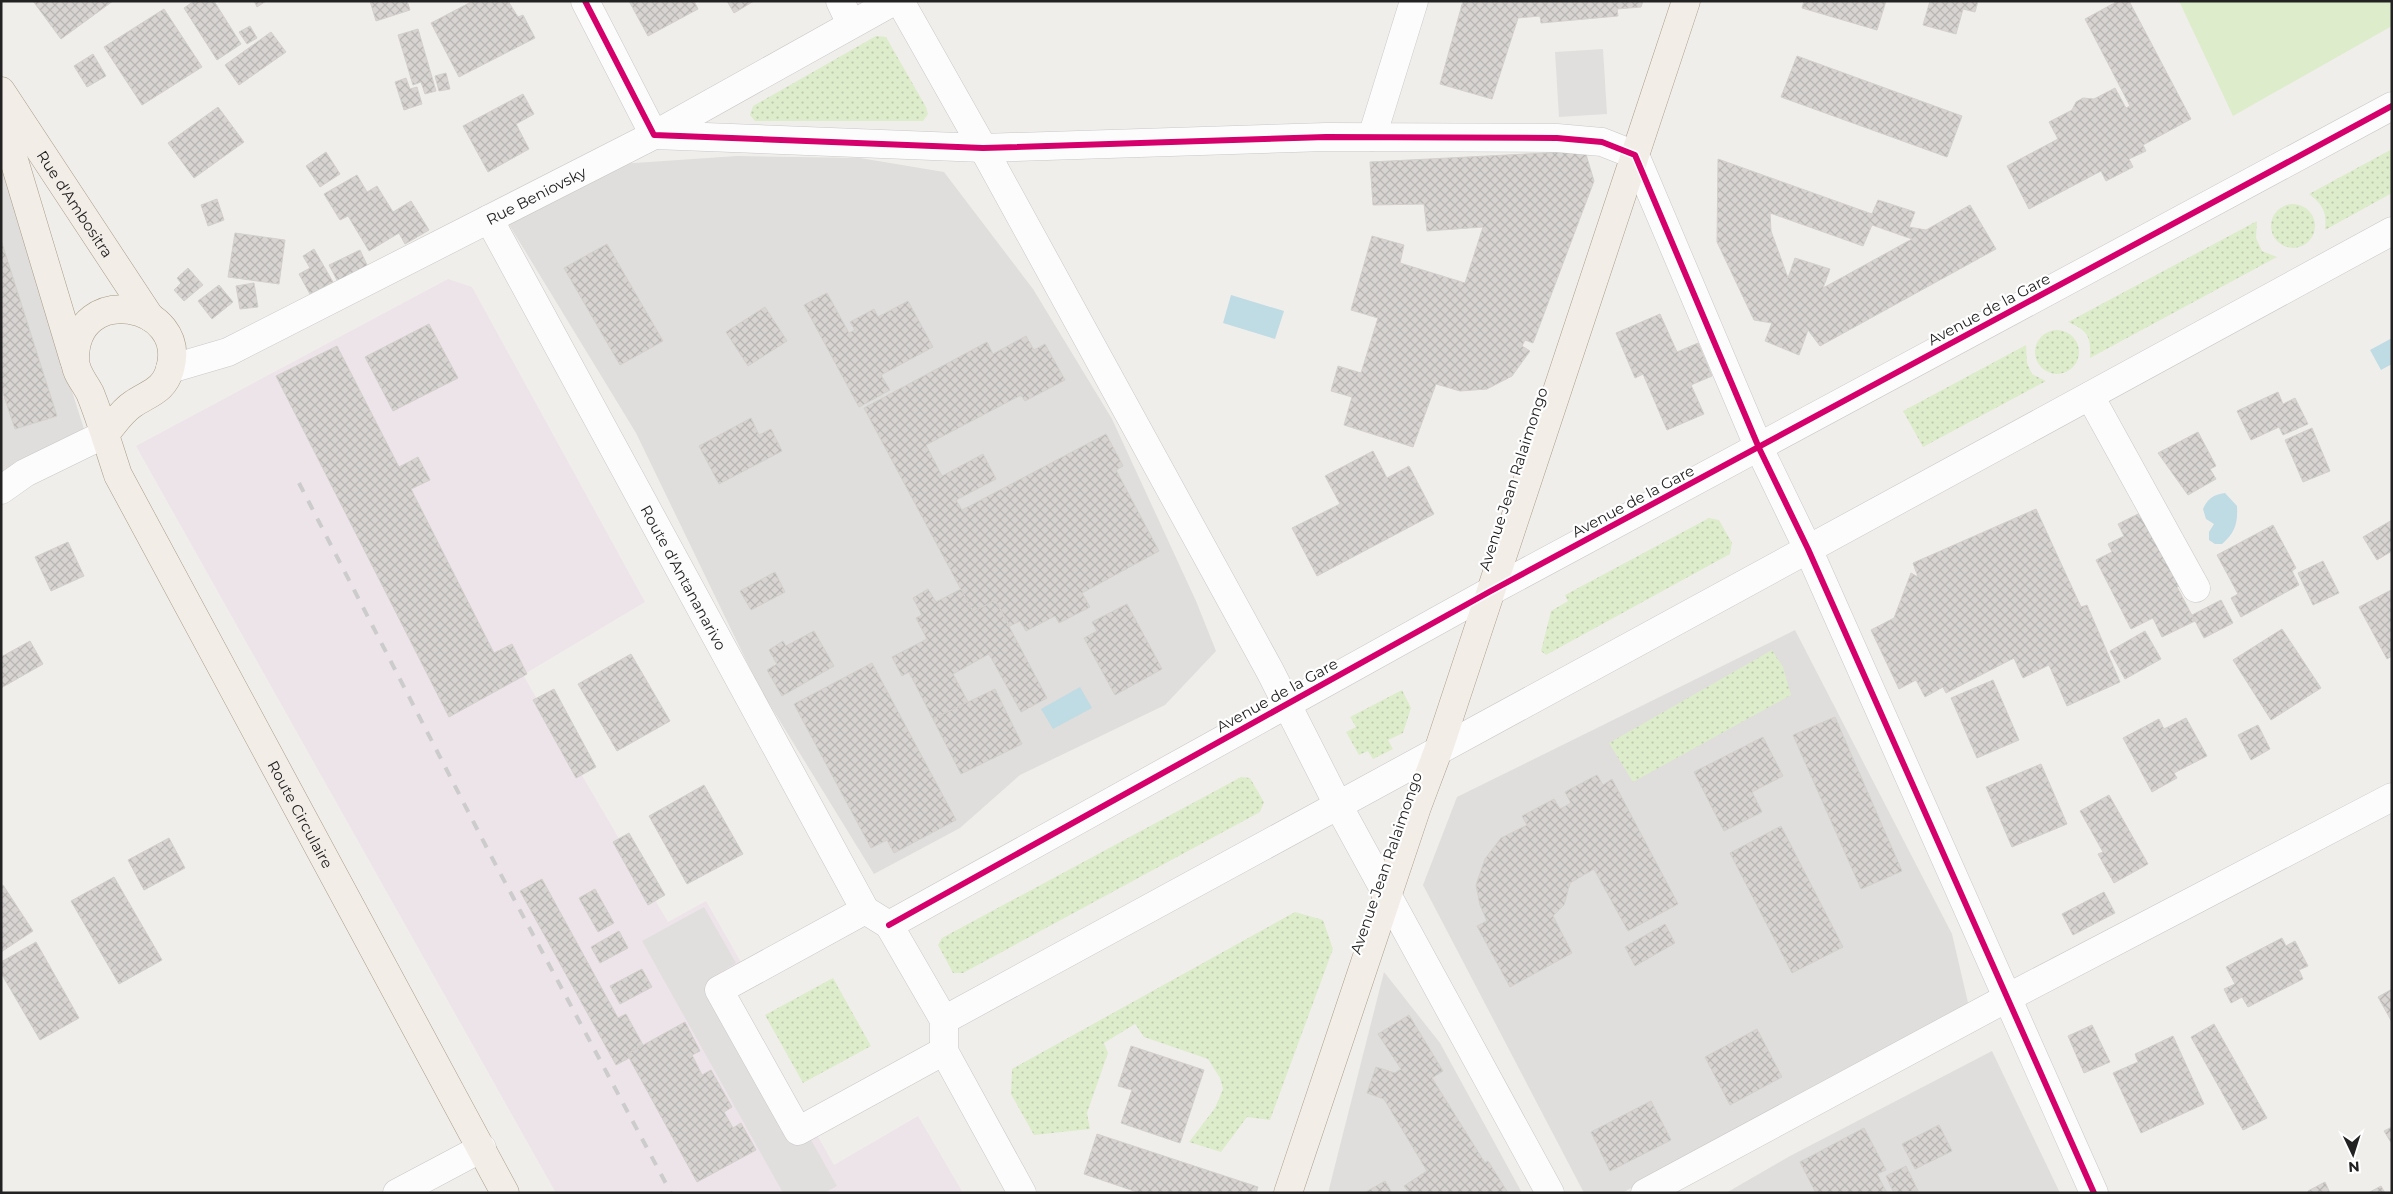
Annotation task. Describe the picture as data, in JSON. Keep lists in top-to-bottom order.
{
  "streets": {
    "main road": ["Rue d'Ambositra", "Avenue Jean Ralaimongo", "Route Circulaire"],
    "street": ["Rue Beniovsky", "Avenue de la Gare", "Route d'Antananarivo"]
  },
  "crossings": [
    ["Rue Beniovsky", "Rue d'Ambositra"],
    ["Rue Beniovsky", "Route d'Antananarivo"],
    ["Rue Beniovsky", "Route Circulaire"],
    ["Rue d'Ambositra", "Route Circulaire"],
    ["Avenue de la Gare", "Avenue Jean Ralaimongo"],
    ["Avenue de la Gare", "Route d'Antananarivo"]
  ],
  "north": "bottom"
}
